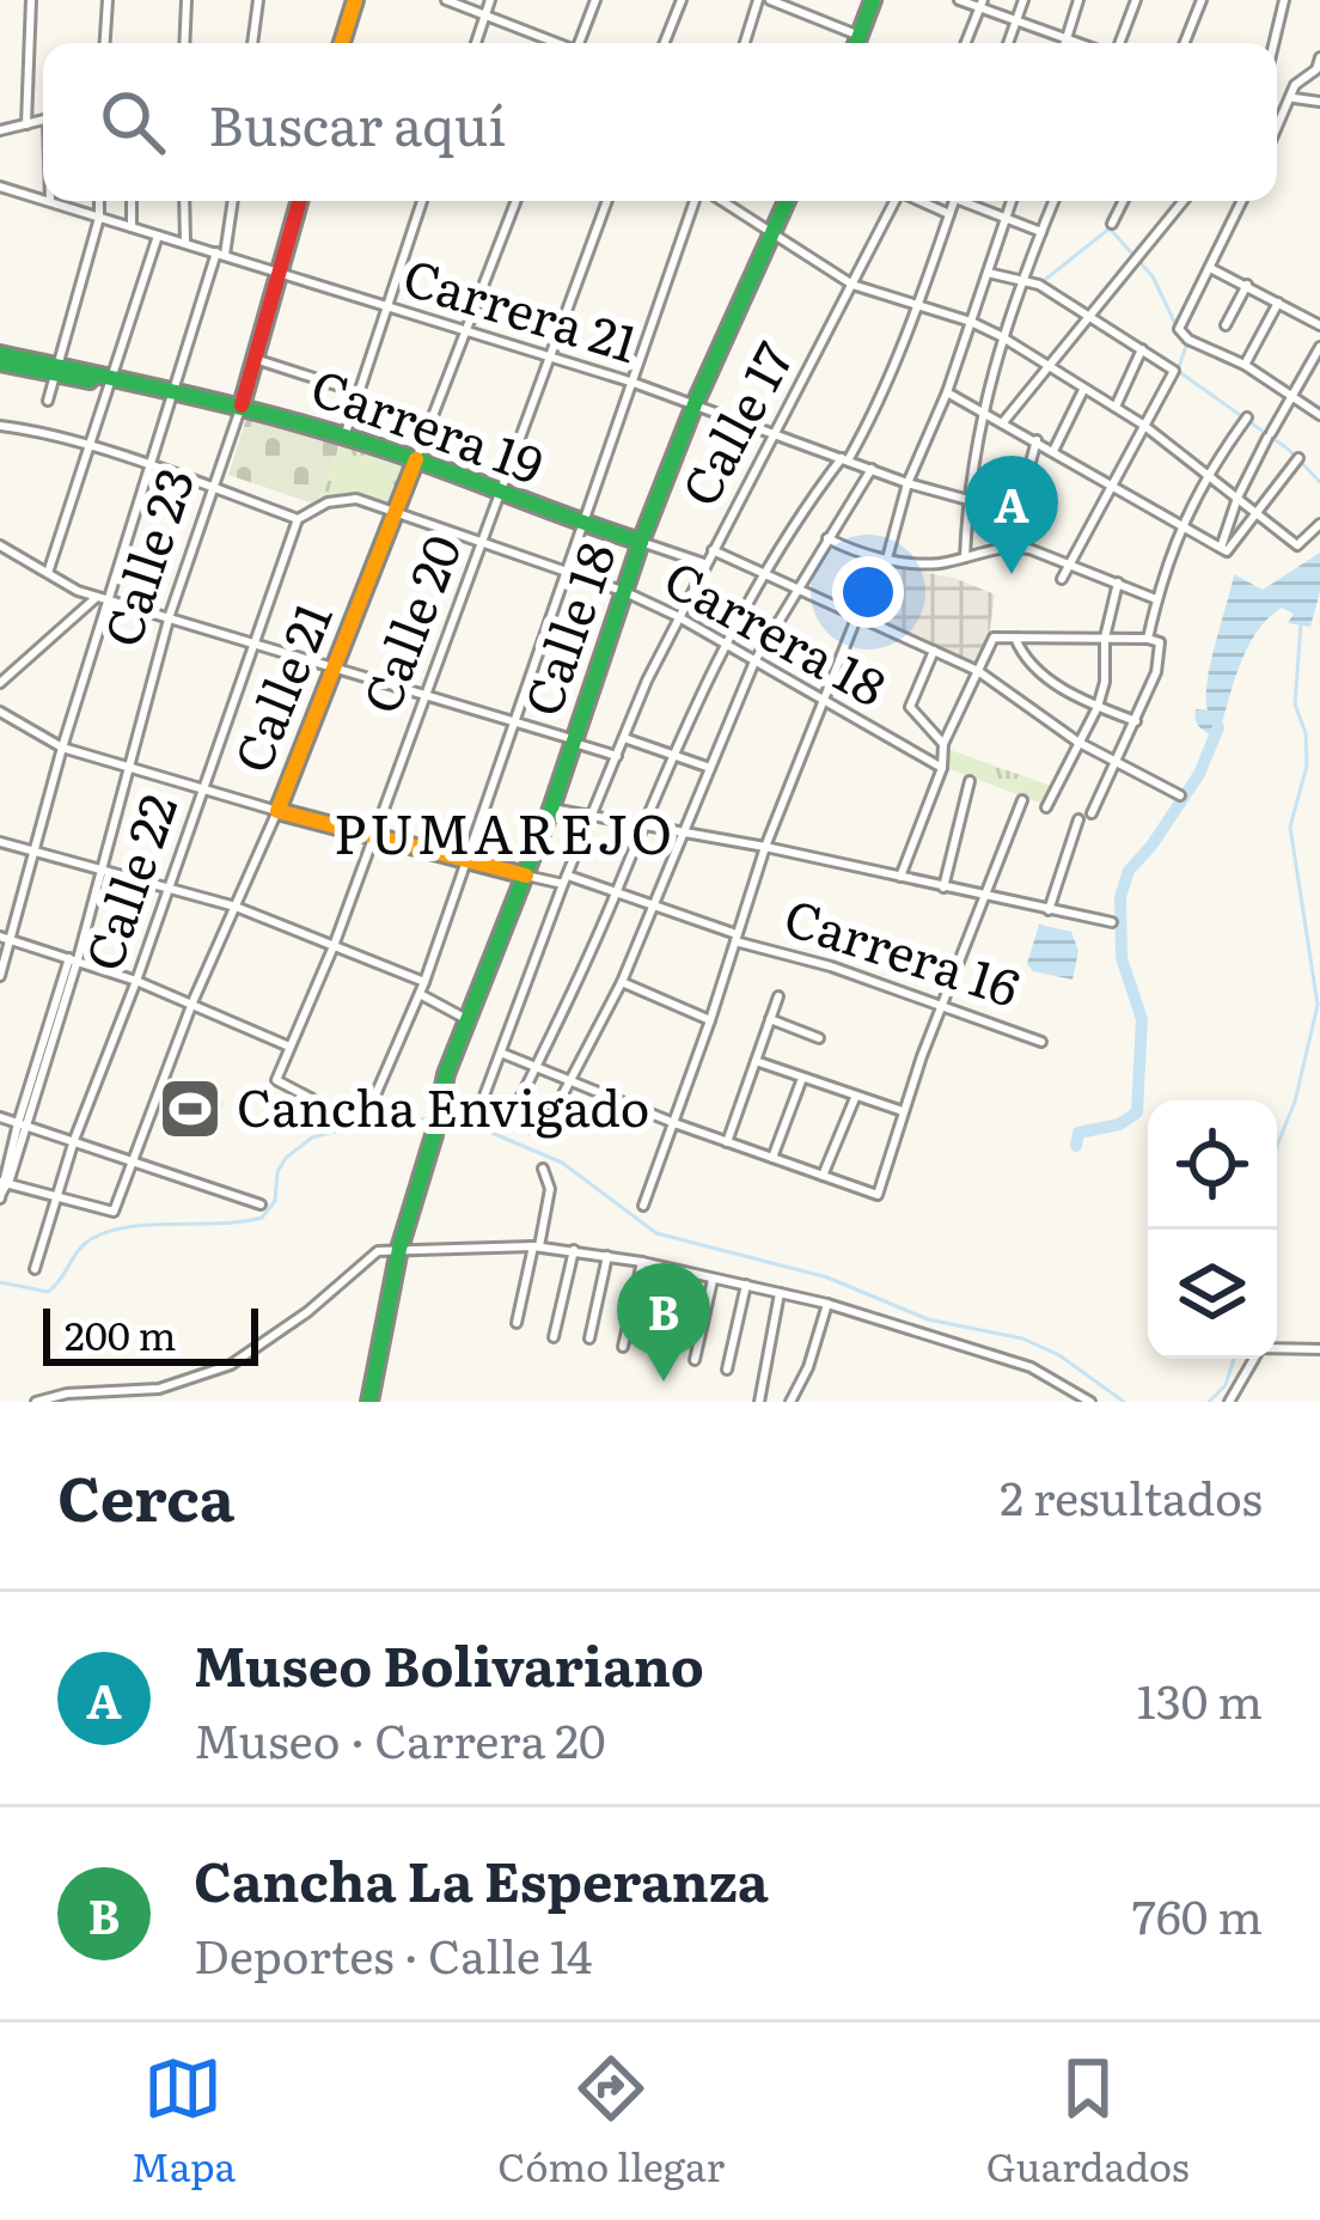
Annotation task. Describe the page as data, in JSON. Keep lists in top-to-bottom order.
{
  "streets": {
    "street": [
      "Carrera 21",
      "Calle 17",
      "Carrera 19",
      "Calle 23",
      "Calle 20",
      "Calle 18",
      "Carrera 18",
      "Calle 21",
      "Calle 22",
      "Carrera 16"
    ]
  },
  "crossings": [
    ["Carrera 21", "Calle 17"],
    ["Carrera 21", "Calle 23"],
    ["Carrera 21", "Calle 20"],
    ["Carrera 21", "Calle 18"],
    ["Carrera 21", "Calle 21"],
    ["Calle 17", "Carrera 19"],
    ["Calle 17", "Carrera 18"],
    ["Calle 17", "Carrera 16"],
    ["Carrera 19", "Calle 23"],
    ["Carrera 19", "Calle 20"],
    ["Carrera 19", "Calle 18"],
    ["Carrera 19", "Calle 21"],
    ["Calle 23", "Carrera 16"],
    ["Calle 20", "Carrera 18"],
    ["Calle 20", "Carrera 16"],
    ["Calle 18", "Carrera 18"],
    ["Calle 18", "Carrera 16"],
    ["Carrera 18", "Calle 21"],
    ["Carrera 18", "Calle 22"],
    ["Calle 21", "Calle 22"],
    ["Calle 21", "Carrera 16"],
    ["Calle 22", "Carrera 16"]
  ],
  "districts": ["PUMAREJO"],
  "places": {
    "sports": ["Cancha Envigado"]
  },
  "scale_bar": "200 m",
  "page": {
    "search": "Buscar aquí",
    "pins": ["A", "B"],
    "scale": "200 m",
    "heading": ["Cerca", "2 resultados"],
    "list": [
      {
        "mark": "A",
        "name": "Museo Bolivariano",
        "note": "Museo · Carrera 20",
        "value": "130 m"
      },
      {
        "mark": "B",
        "name": "Cancha La Esperanza",
        "note": "Deportes · Calle 14",
        "value": "760 m"
      }
    ],
    "nav": ["Mapa", "Cómo llegar", "Guardados"]
  }
}
